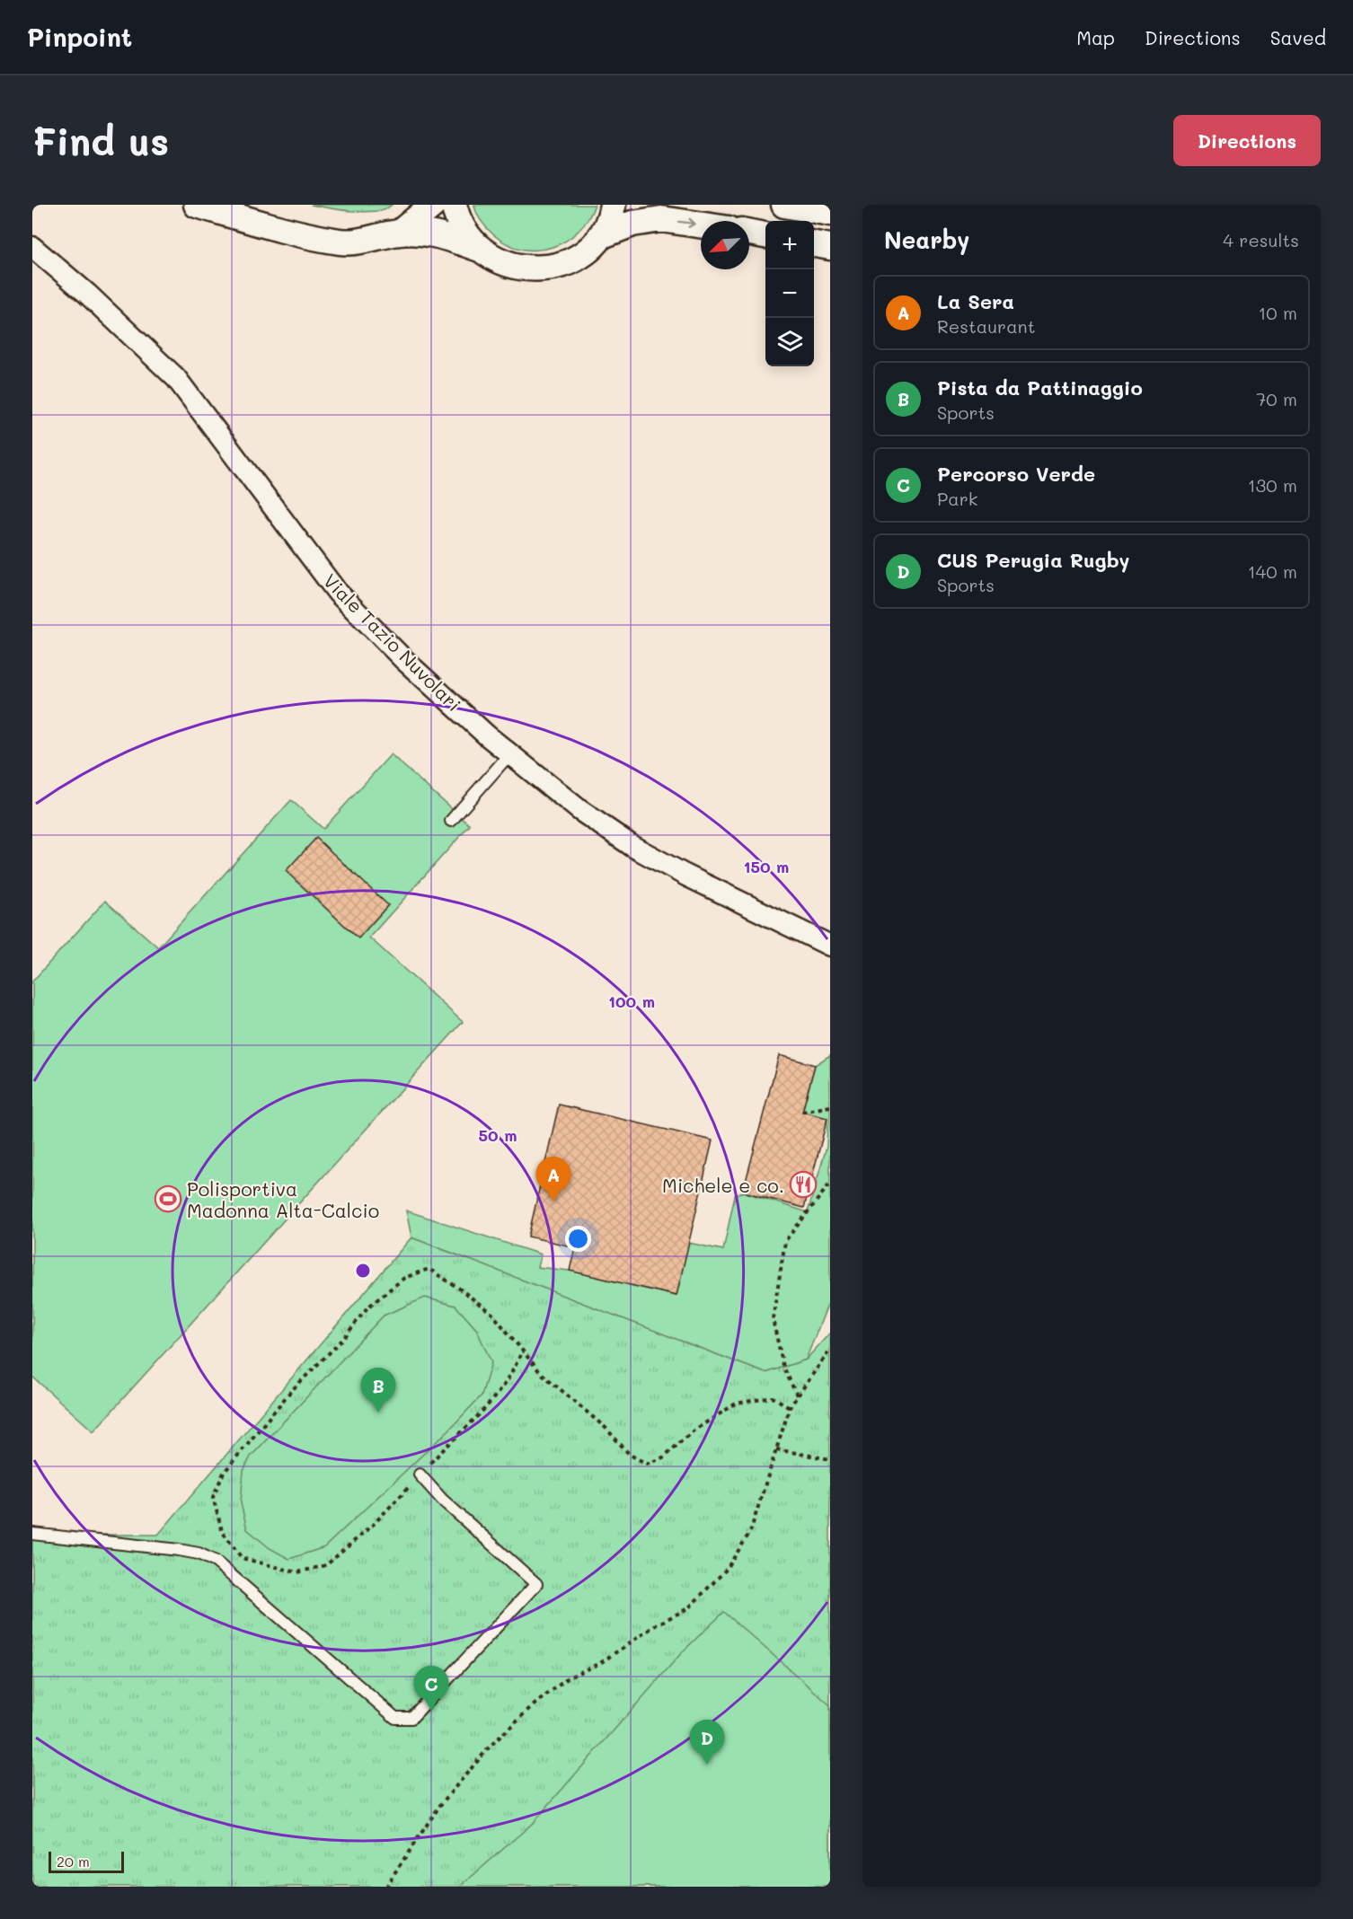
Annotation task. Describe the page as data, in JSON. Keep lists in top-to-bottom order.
{
  "streets": {
    "street": ["Viale Tazio Nuvolari"]
  },
  "places": {
    "restaurant": ["Michele e co."],
    "sports": ["Polisportiva Madonna Alta-Calcio"]
  },
  "scale_bar": "20 m",
  "north": "bottom left",
  "page": {
    "header": "Pinpoint",
    "nav": ["Map", "Directions", "Saved"],
    "buttons": "Directions",
    "title": "Find us",
    "heading": ["Nearby", "4 results"],
    "map_buttons": ["+", "−"],
    "list": [
      {
        "mark": "A",
        "name": "La Sera",
        "note": "Restaurant",
        "value": "10 m"
      },
      {
        "mark": "B",
        "name": "Pista da Pattinaggio",
        "note": "Sports",
        "value": "70 m"
      },
      {
        "mark": "C",
        "name": "Percorso Verde",
        "note": "Park",
        "value": "130 m"
      },
      {
        "mark": "D",
        "name": "CUS Perugia Rugby",
        "note": "Sports",
        "value": "140 m"
      }
    ],
    "pins": [
      "A",
      "B",
      "C",
      "D"
    ],
    "scale": "20 m"
  },
  "rings": ["150 m", "100 m", "50 m"]
}
